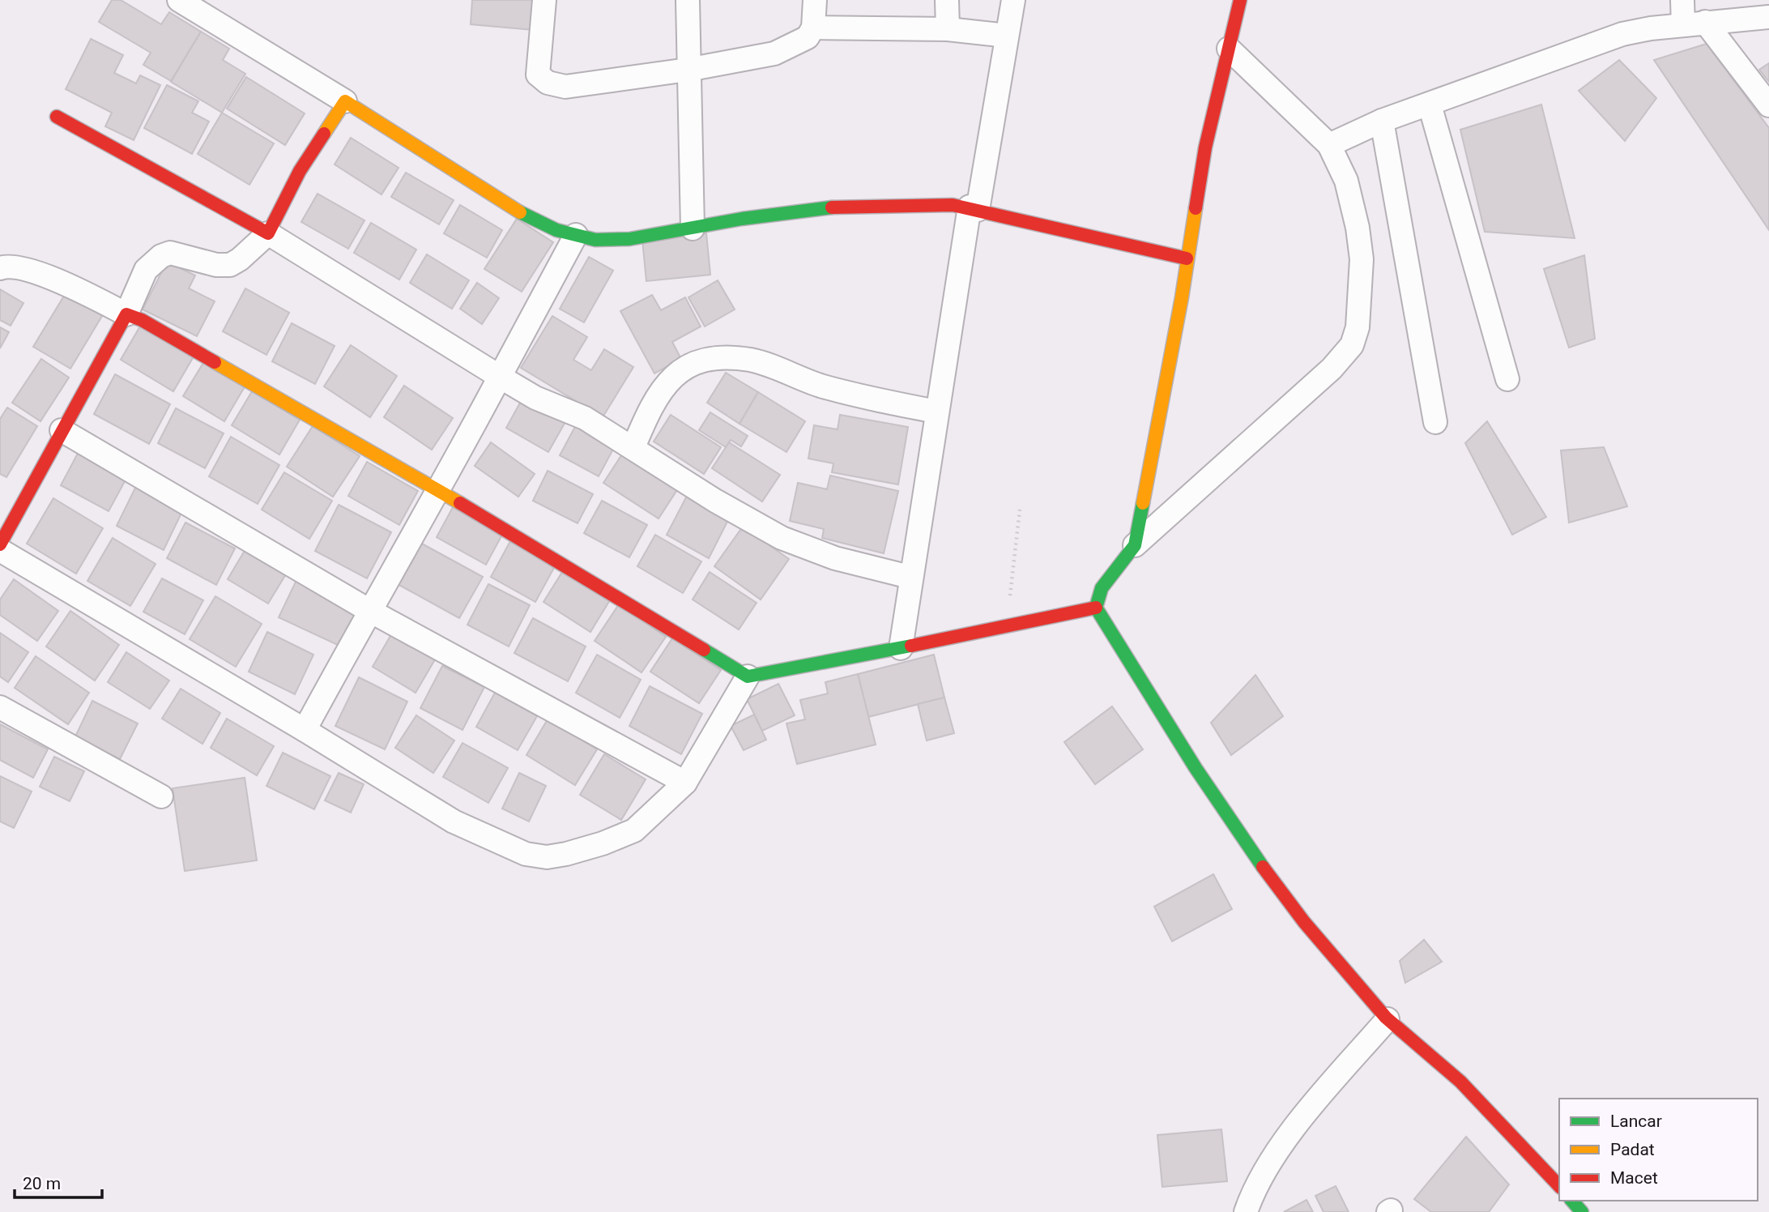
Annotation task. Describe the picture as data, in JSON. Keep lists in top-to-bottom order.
{
  "legend": ["Lancar", "Padat", "Macet"],
  "scale_bar": "20 m"
}
